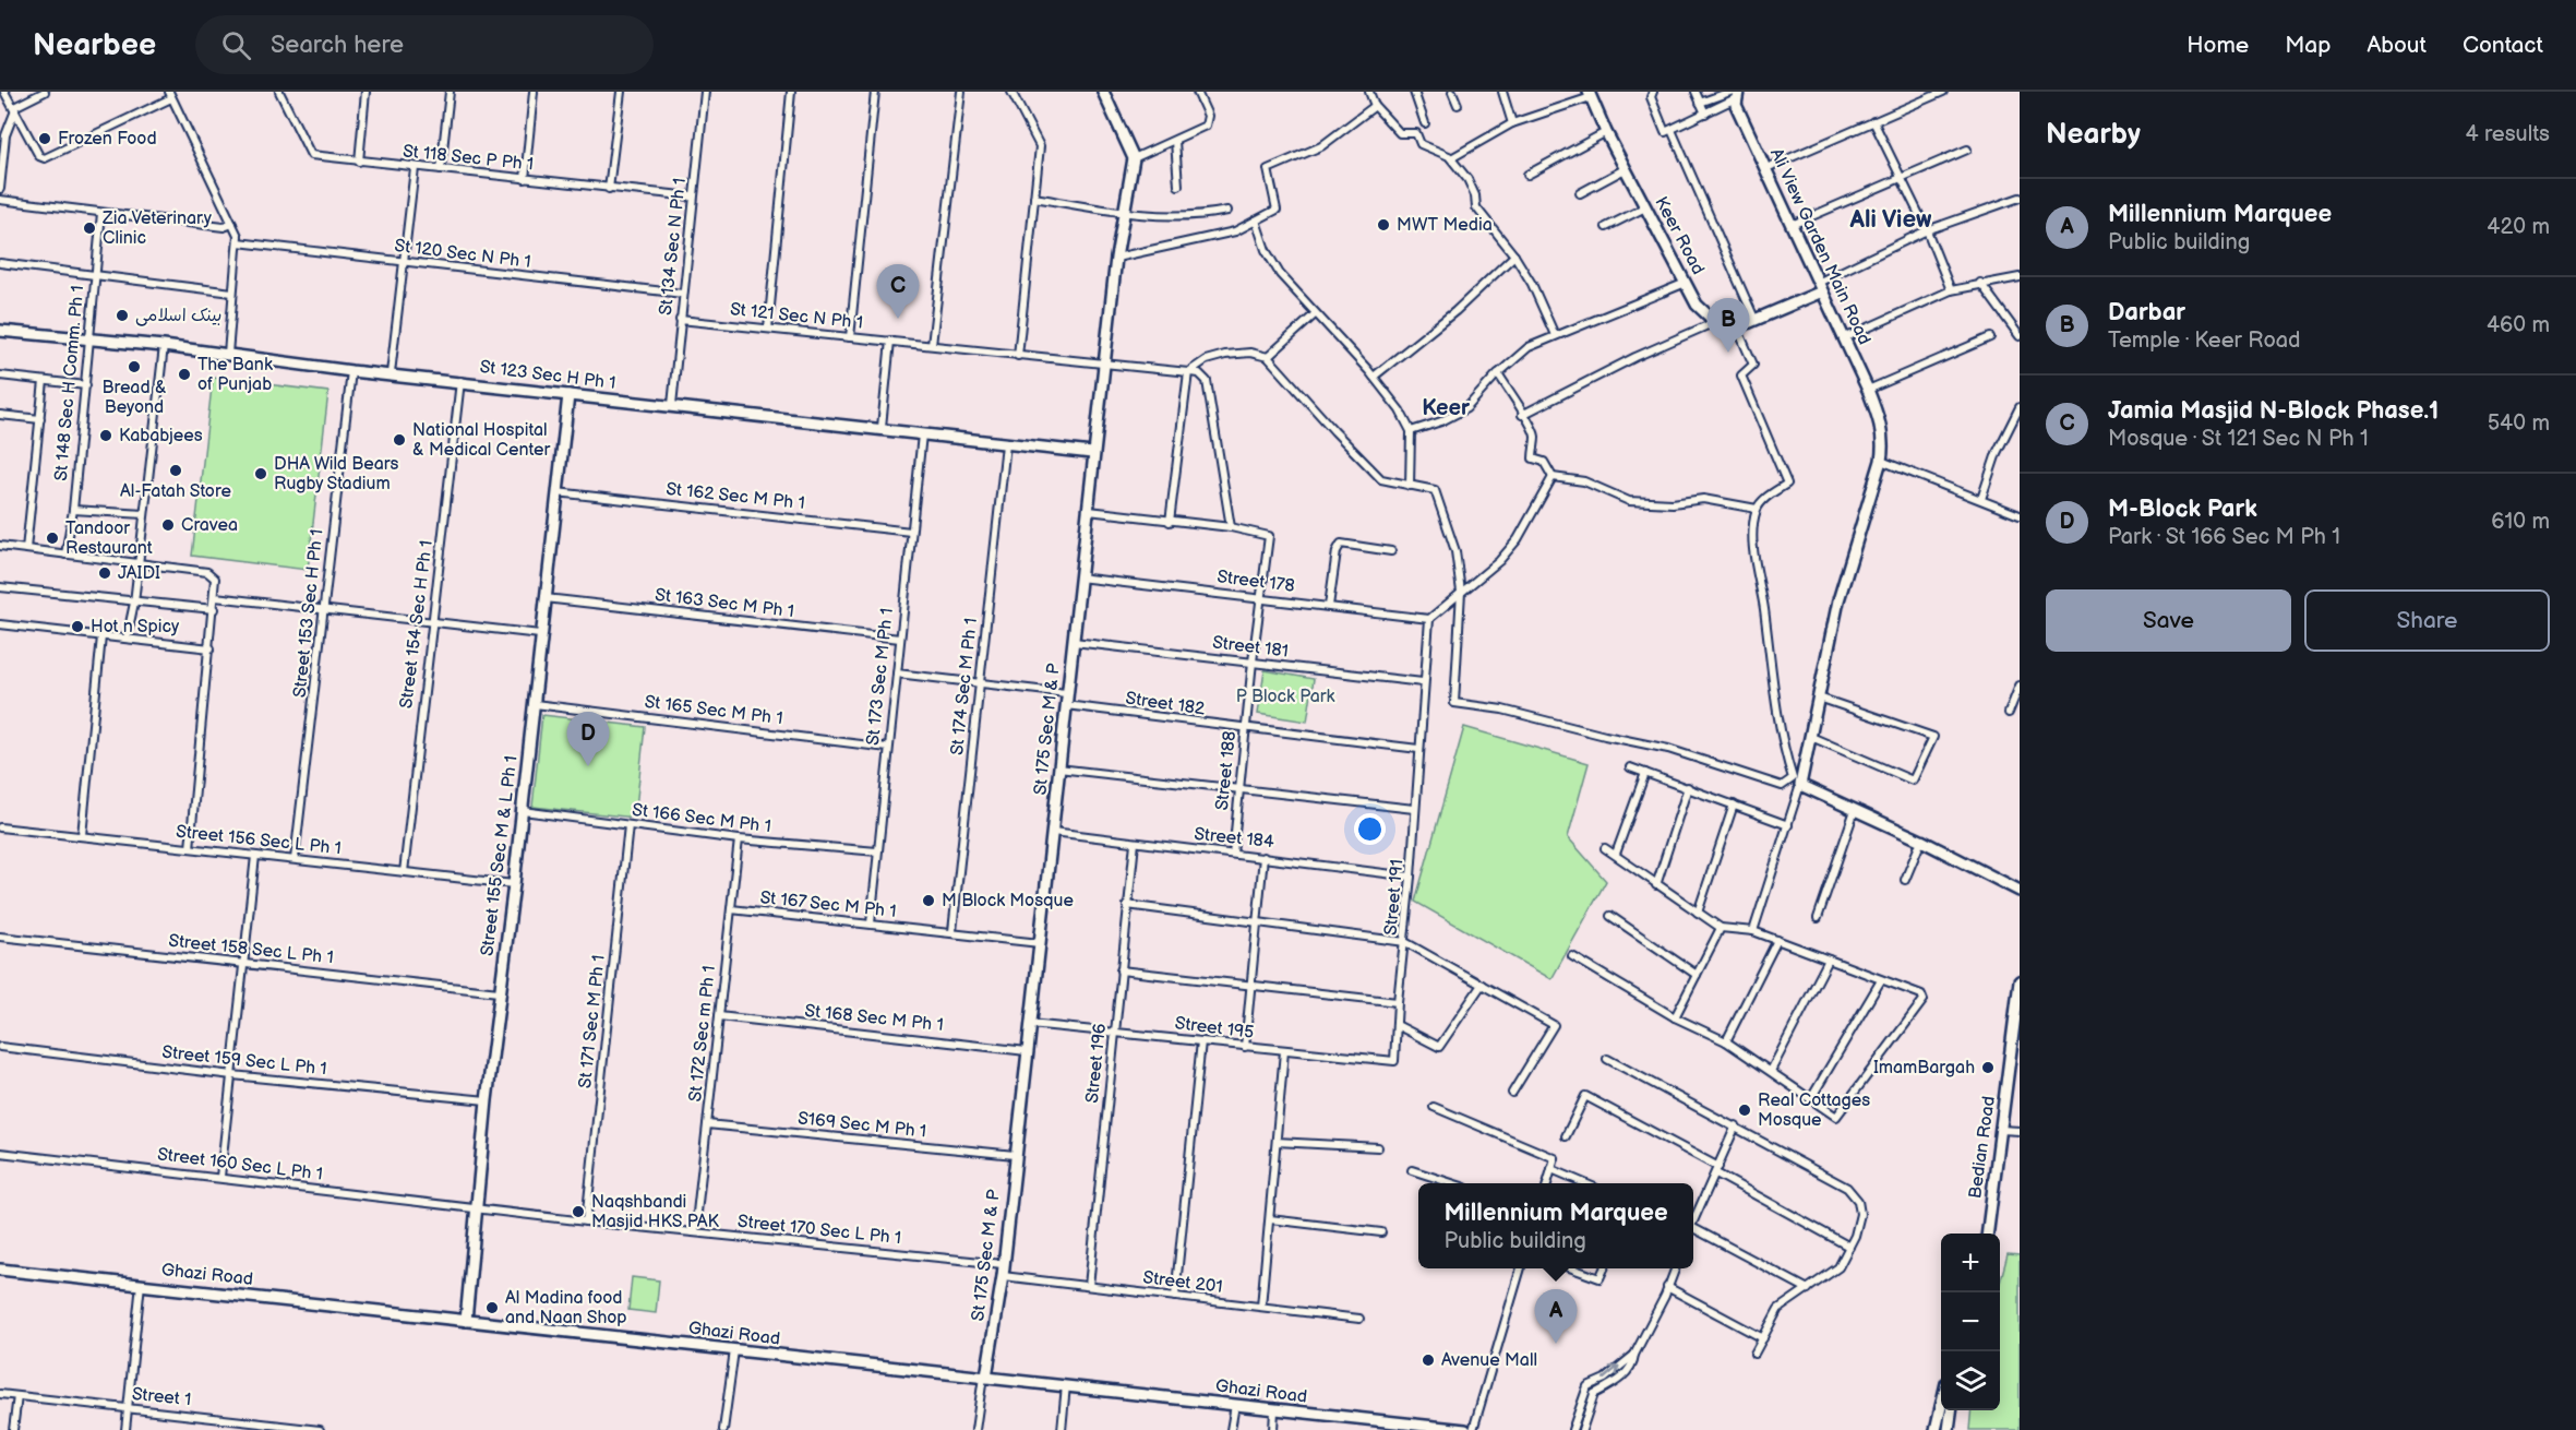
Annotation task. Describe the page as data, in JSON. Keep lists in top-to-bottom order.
{
  "streets": {
    "street": [
      "St 118 Sec P Ph 1",
      "Keer Road",
      "St 134 Sec N Ph 1",
      "Ali View Garden Main Road",
      "St 120 Sec N Ph 1",
      "St 121 Sec N Ph 1",
      "St 123 Sec H Ph 1",
      "St 148 Sec H Comm. Ph 1",
      "St 162 Sec M Ph 1",
      "Street 178",
      "St 163 Sec M Ph 1",
      "Street 153 Sec H Ph 1",
      "Street 154 Sec H Ph 1",
      "Street 181",
      "St 173 Sec M Ph 1",
      "St 174 Sec M Ph 1",
      "Street 182",
      "St 165 Sec M Ph 1",
      "St 175 Sec M & P",
      "Street 188",
      "St 166 Sec M Ph 1",
      "Street 184",
      "Street 156 Sec L Ph 1",
      "Street 155 Sec M & L Ph 1",
      "Street 191",
      "St 167 Sec M Ph 1",
      "Street 158 Sec L Ph 1",
      "St 168 Sec M Ph 1",
      "St 171 Sec M Ph 1",
      "Street 195",
      "St 172 Sec m Ph 1",
      "Street 159 Sec L Ph 1",
      "Street 196",
      "S169 Sec M Ph 1",
      "Bedian Road",
      "Street 160 Sec L Ph 1",
      "Street 170 Sec L Ph 1",
      "Ghazi Road",
      "Street 201",
      "Street 1"
    ]
  },
  "crossings": [
    ["St 118 Sec P Ph 1", "St 134 Sec N Ph 1"],
    ["St 134 Sec N Ph 1", "St 120 Sec N Ph 1"],
    ["St 134 Sec N Ph 1", "St 121 Sec N Ph 1"],
    ["St 134 Sec N Ph 1", "St 123 Sec H Ph 1"],
    ["St 121 Sec N Ph 1", "St 175 Sec M & P"],
    ["St 123 Sec H Ph 1", "St 148 Sec H Comm. Ph 1"],
    ["St 123 Sec H Ph 1", "Street 153 Sec H Ph 1"],
    ["St 123 Sec H Ph 1", "Street 154 Sec H Ph 1"],
    ["St 123 Sec H Ph 1", "St 173 Sec M Ph 1"],
    ["St 123 Sec H Ph 1", "St 174 Sec M Ph 1"],
    ["St 123 Sec H Ph 1", "St 175 Sec M & P"],
    ["St 123 Sec H Ph 1", "Street 155 Sec M & L Ph 1"],
    ["St 162 Sec M Ph 1", "St 173 Sec M Ph 1"],
    ["St 162 Sec M Ph 1", "Street 155 Sec M & L Ph 1"],
    ["Street 178", "St 175 Sec M & P"],
    ["Street 178", "Street 188"],
    ["Street 178", "Street 191"],
    ["St 163 Sec M Ph 1", "St 173 Sec M Ph 1"],
    ["St 163 Sec M Ph 1", "Street 155 Sec M & L Ph 1"],
    ["Street 153 Sec H Ph 1", "Street 156 Sec L Ph 1"],
    ["Street 154 Sec H Ph 1", "Street 156 Sec L Ph 1"],
    ["Street 181", "St 175 Sec M & P"],
    ["Street 181", "Street 188"],
    ["Street 181", "Street 191"],
    ["St 173 Sec M Ph 1", "St 165 Sec M Ph 1"],
    ["St 173 Sec M Ph 1", "St 166 Sec M Ph 1"],
    ["St 173 Sec M Ph 1", "St 167 Sec M Ph 1"],
    ["St 174 Sec M Ph 1", "St 167 Sec M Ph 1"],
    ["Street 182", "St 175 Sec M & P"],
    ["Street 182", "Street 188"],
    ["Street 182", "Street 191"],
    ["St 165 Sec M Ph 1", "Street 155 Sec M & L Ph 1"],
    ["St 175 Sec M & P", "Street 184"],
    ["St 175 Sec M & P", "St 167 Sec M Ph 1"],
    ["St 175 Sec M & P", "St 168 Sec M Ph 1"],
    ["St 175 Sec M & P", "Street 195"],
    ["St 175 Sec M & P", "S169 Sec M Ph 1"],
    ["St 175 Sec M & P", "Street 170 Sec L Ph 1"],
    ["St 175 Sec M & P", "Ghazi Road"],
    ["St 175 Sec M & P", "Street 201"],
    ["Street 188", "Street 184"],
    ["St 166 Sec M Ph 1", "Street 155 Sec M & L Ph 1"],
    ["St 166 Sec M Ph 1", "St 171 Sec M Ph 1"],
    ["St 166 Sec M Ph 1", "St 172 Sec m Ph 1"],
    ["Street 184", "Street 191"],
    ["Street 184", "Street 196"],
    ["Street 156 Sec L Ph 1", "Street 155 Sec M & L Ph 1"],
    ["Street 155 Sec M & L Ph 1", "Street 158 Sec L Ph 1"],
    ["Street 155 Sec M & L Ph 1", "Street 159 Sec L Ph 1"],
    ["Street 155 Sec M & L Ph 1", "Street 160 Sec L Ph 1"],
    ["Street 155 Sec M & L Ph 1", "Street 170 Sec L Ph 1"],
    ["Street 155 Sec M & L Ph 1", "Ghazi Road"],
    ["Street 191", "Street 195"],
    ["St 167 Sec M Ph 1", "St 172 Sec m Ph 1"],
    ["St 168 Sec M Ph 1", "St 172 Sec m Ph 1"],
    ["St 171 Sec M Ph 1", "Street 170 Sec L Ph 1"],
    ["Street 195", "Street 196"],
    ["St 172 Sec m Ph 1", "S169 Sec M Ph 1"],
    ["St 172 Sec m Ph 1", "Street 170 Sec L Ph 1"],
    ["Street 196", "Street 201"],
    ["Street 160 Sec L Ph 1", "Street 170 Sec L Ph 1"]
  ],
  "districts": ["Ali View", "Keer"],
  "parks": ["P Block Park"],
  "places": [
    "Frozen Food",
    "MWT Media",
    "Zia Veterinary Clinic",
    "بینک اسلامی",
    "Bread & Beyond",
    "The Bank of Punjab",
    "Kababjees",
    "National Hospital & Medical Center",
    "Al-Fatah Store",
    "DHA Wild Bears Rugby Stadium",
    "Cravea",
    "Tandoor Restaurant",
    "JAIDI",
    "Hot n Spicy",
    "M Block Mosque",
    "ImamBargah",
    "Real Cottages Mosque",
    "Naqshbandi Masjid HKS PAK",
    "Al Madina food and Naan Shop",
    "Avenue Mall"
  ],
  "page": {
    "header": "Nearbee",
    "search": "Search here",
    "nav": [
      "Home",
      "Map",
      "About",
      "Contact"
    ],
    "heading": ["Nearby", "4 results"],
    "list": [
      {
        "mark": "A",
        "name": "Millennium Marquee",
        "note": "Public building",
        "value": "420 m"
      },
      {
        "mark": "B",
        "name": "Darbar",
        "note": "Temple · Keer Road",
        "value": "460 m"
      },
      {
        "mark": "C",
        "name": "Jamia Masjid N-Block Phase.1",
        "note": "Mosque · St 121 Sec N Ph 1",
        "value": "540 m"
      },
      {
        "mark": "D",
        "name": "M-Block Park",
        "note": "Park · St 166 Sec M Ph 1",
        "value": "610 m"
      }
    ],
    "pins": [
      "C",
      "B",
      "D",
      "A"
    ],
    "buttons": ["Save", "Share"],
    "popup": ["Millennium Marquee", "Public building"],
    "map_buttons": ["+", "−"]
  }
}
